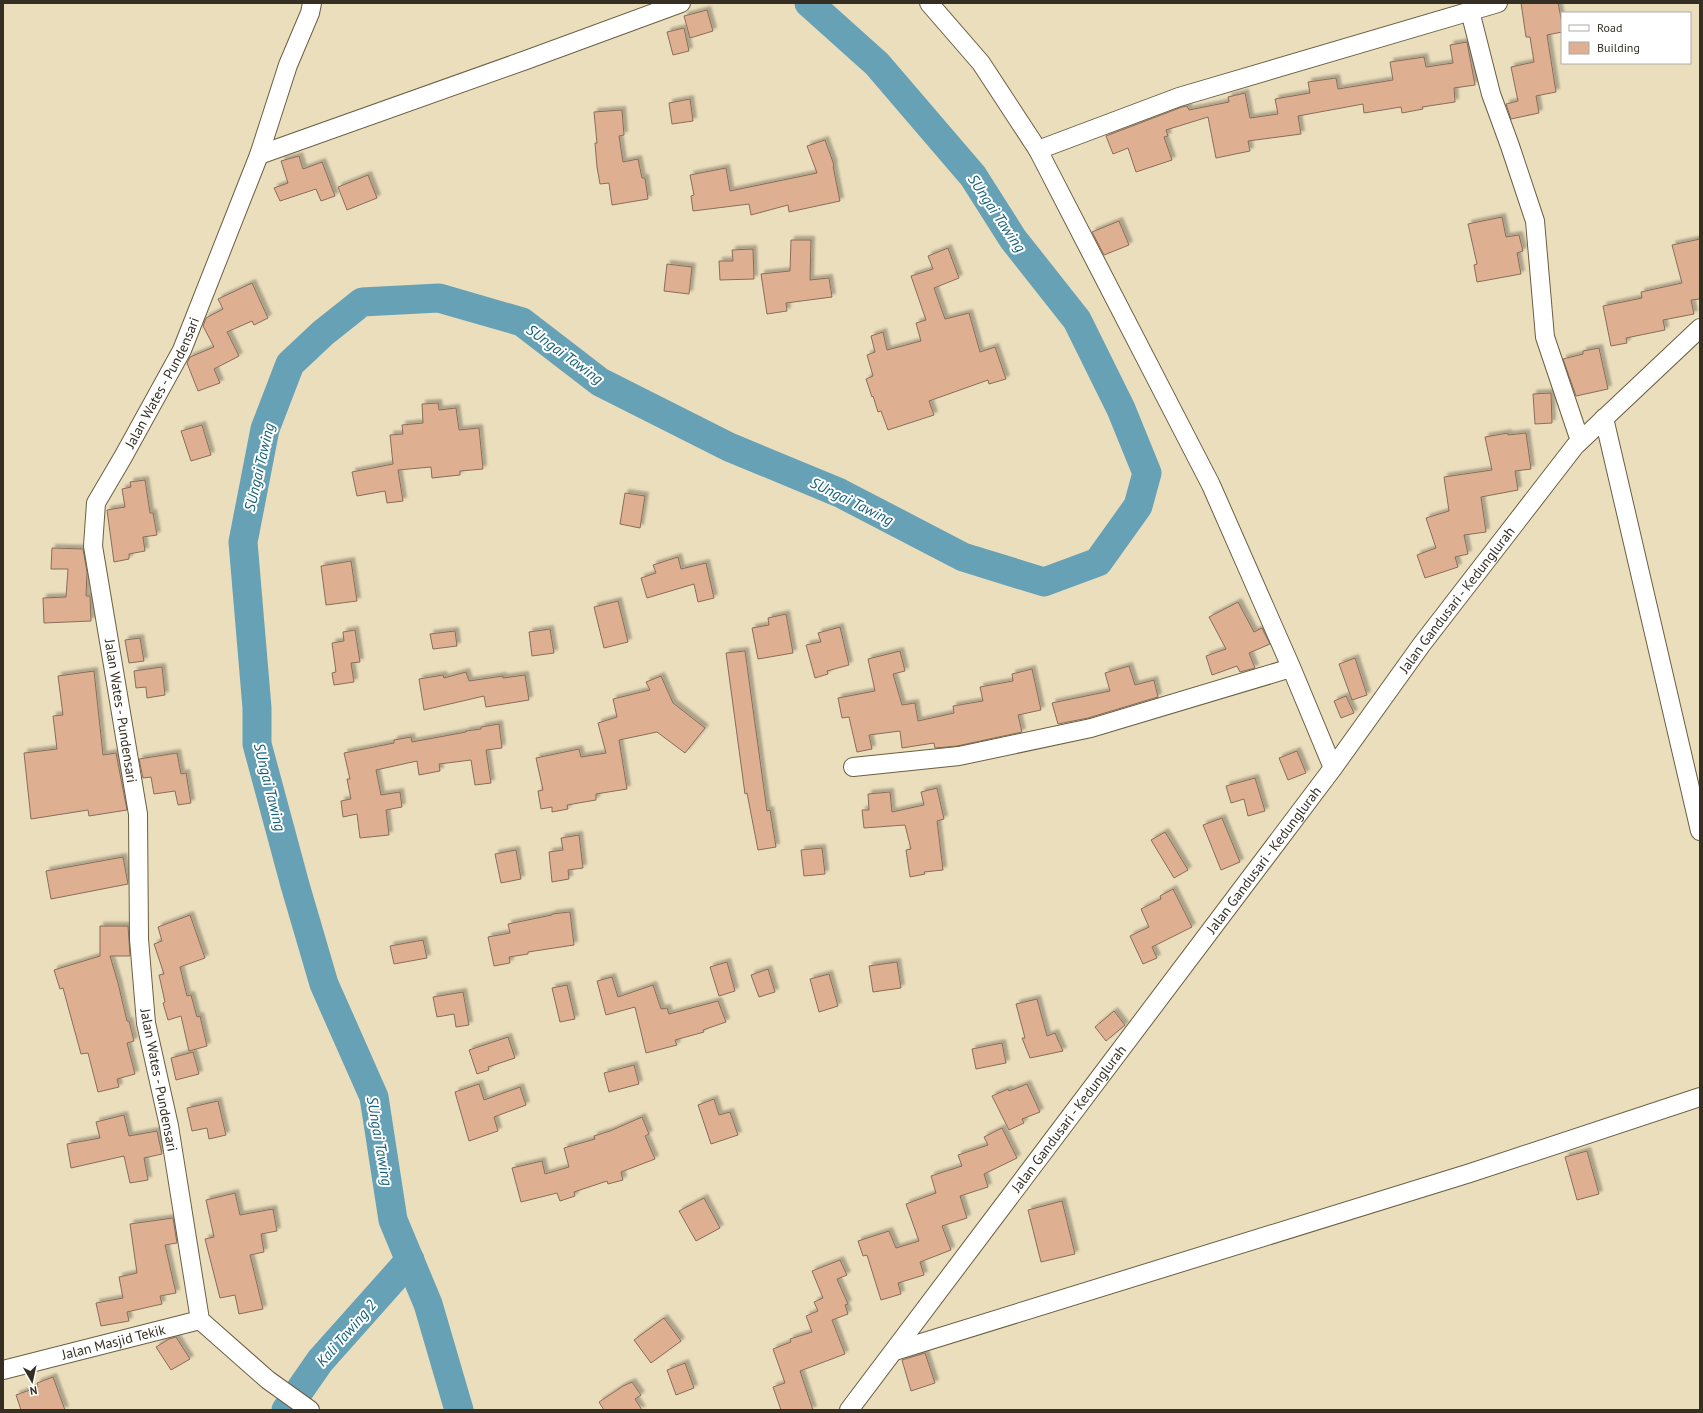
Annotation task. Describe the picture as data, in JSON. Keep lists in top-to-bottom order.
{
  "streets": {
    "street": ["Jalan Wates - Pundensari", "Jalan Gandusari - Kedunglurah", "Jalan Masjid Tekik"]
  },
  "crossings": [
    ["Jalan Wates - Pundensari", "Jalan Masjid Tekik"]
  ],
  "water": ["SUngai Tawing", "Kali Tawing 2"],
  "legend": ["Road", "Building"],
  "north": "bottom"
}
